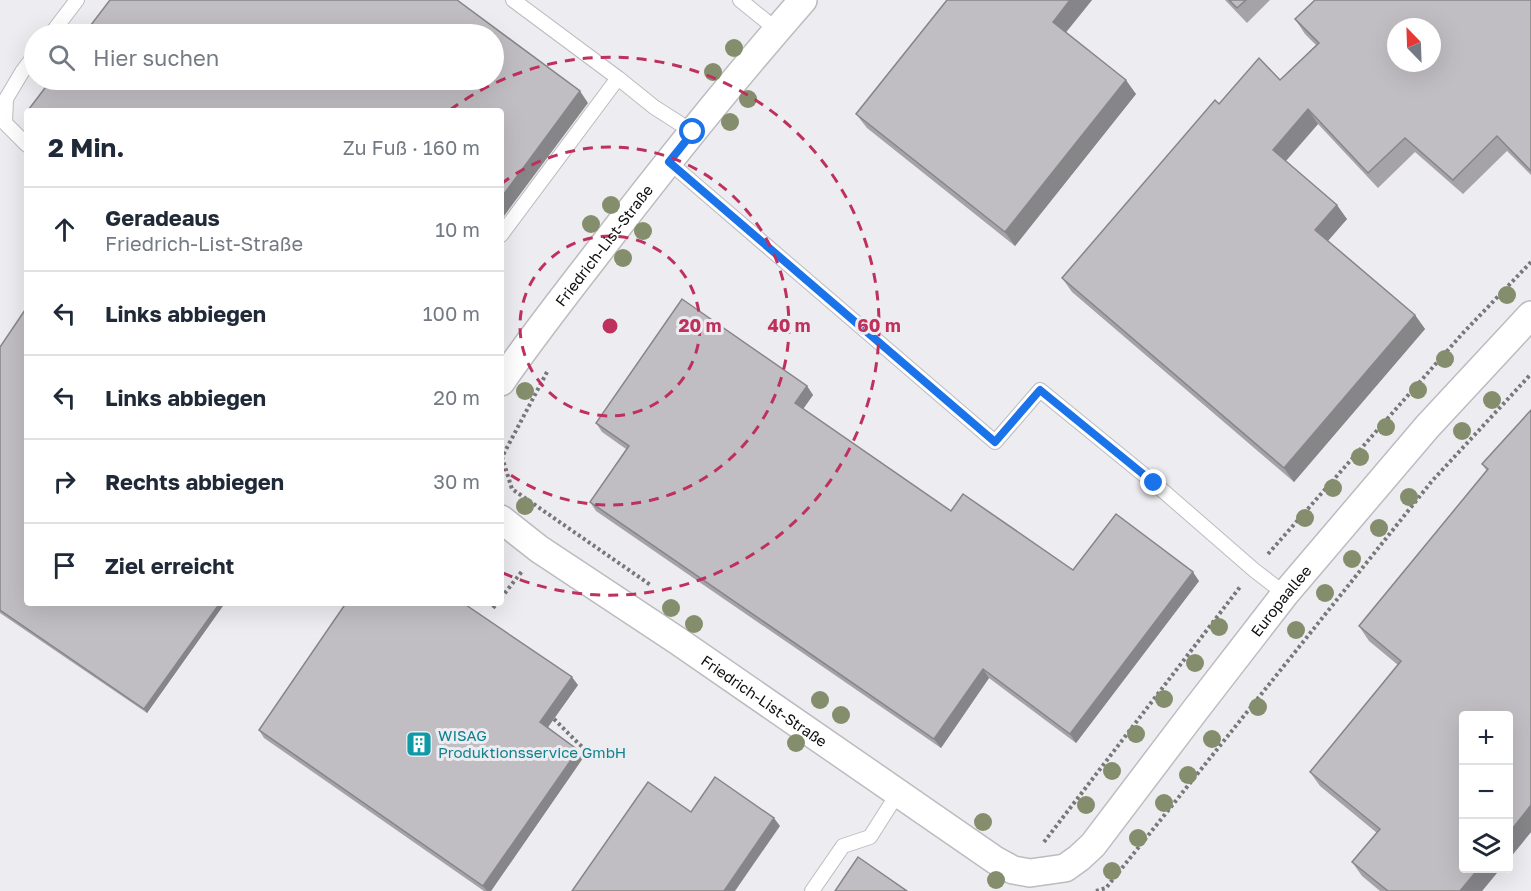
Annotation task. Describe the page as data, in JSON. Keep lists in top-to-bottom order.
{
  "streets": {
    "street": ["Friedrich-List-Straße", "Europaallee"]
  },
  "crossings": [
    ["Friedrich-List-Straße", "Europaallee"]
  ],
  "places": {
    "building": ["WISAG Produktionsservice GmbH"]
  },
  "north": "top left",
  "page": {
    "search": "Hier suchen",
    "heading": ["2 Min.", "Zu Fuß · 160 m"],
    "list": [
      ["Geradeaus", "Friedrich-List-Straße", "10 m"],
      ["Links abbiegen", "100 m"],
      ["Links abbiegen", "20 m"],
      ["Rechts abbiegen", "30 m"],
      "Ziel erreicht"
    ],
    "map_buttons": ["+", "−"]
  },
  "rings": ["20 m", "40 m", "60 m"]
}
